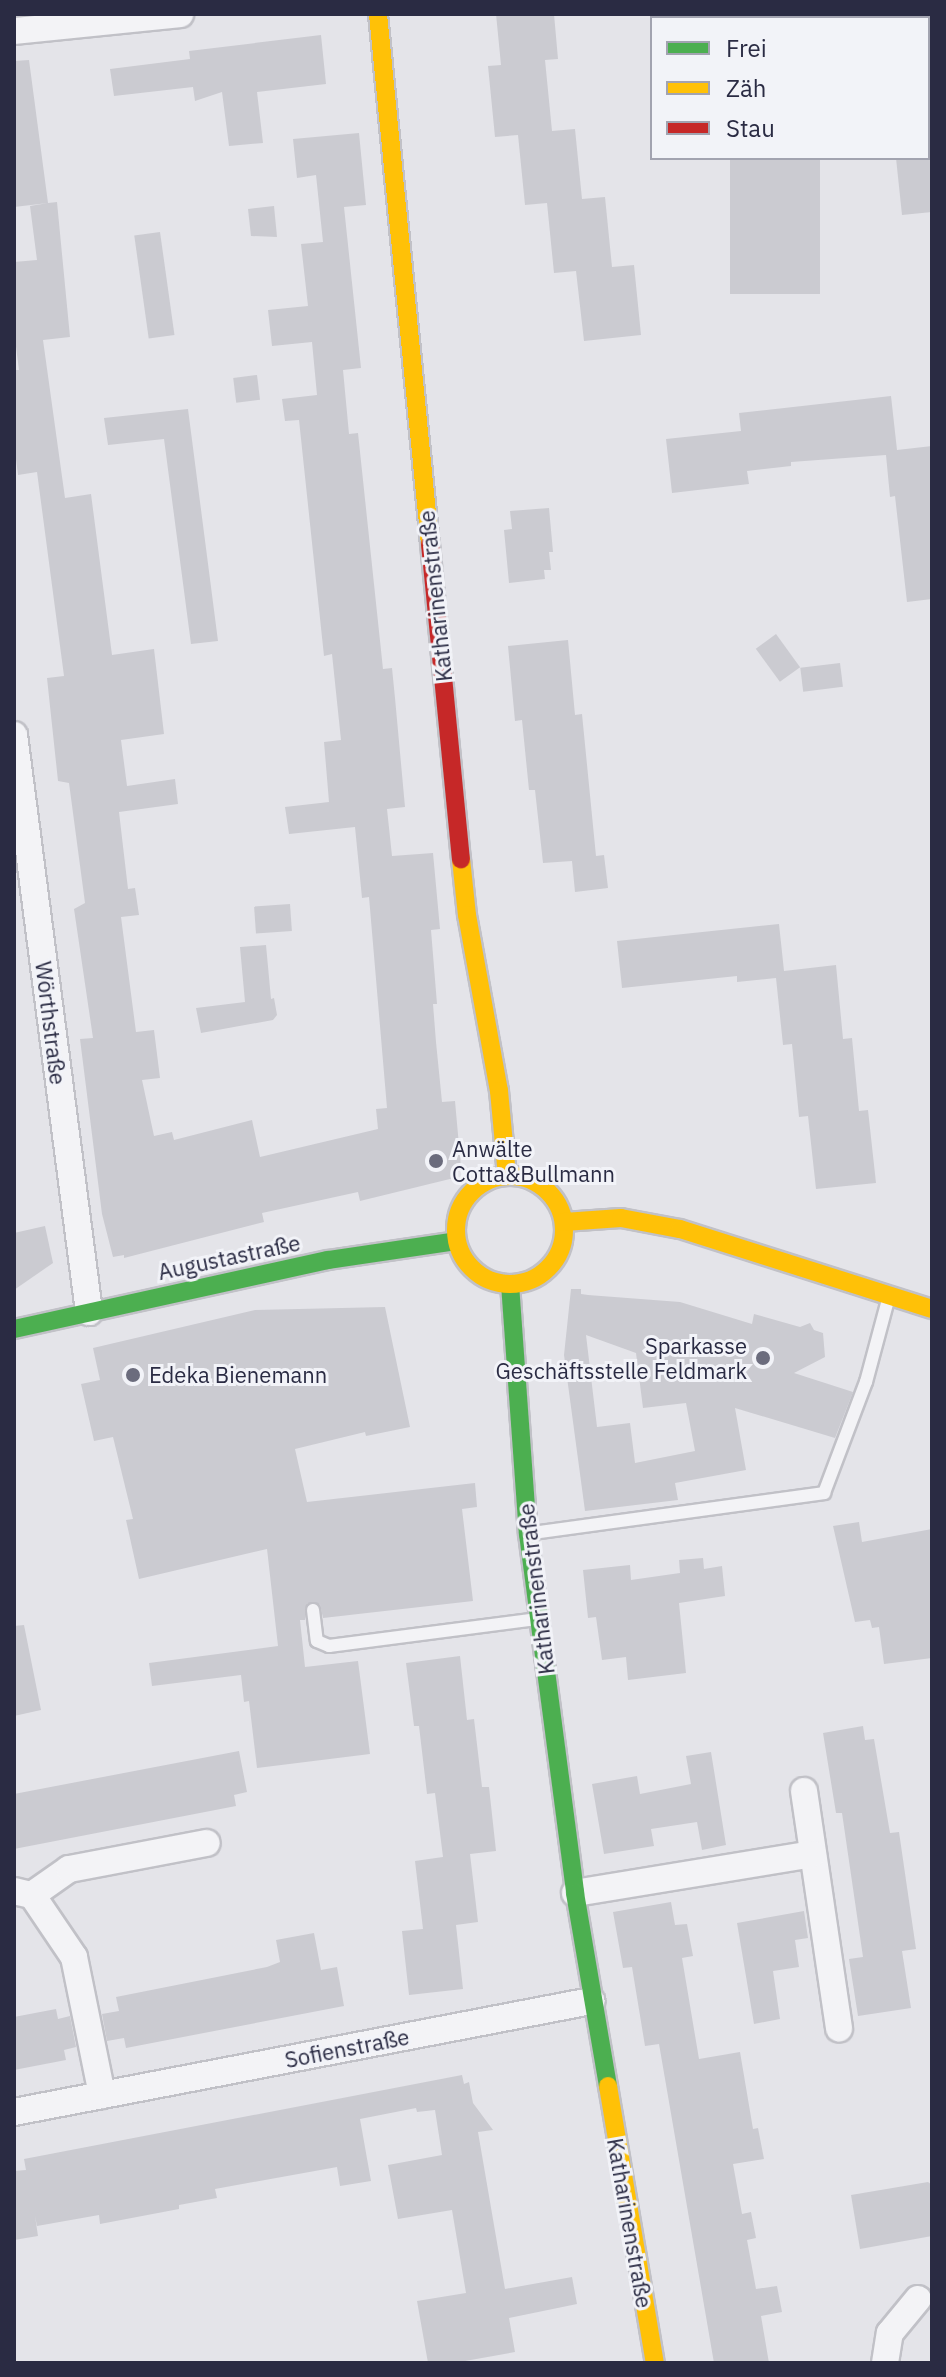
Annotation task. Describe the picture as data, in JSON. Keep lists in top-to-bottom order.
{
  "streets": {
    "street": [
      "Katharinenstraße",
      "Wörthstraße",
      "Augustastraße",
      "Sofienstraße"
    ]
  },
  "crossings": [
    ["Katharinenstraße", "Augustastraße"],
    ["Katharinenstraße", "Sofienstraße"],
    ["Wörthstraße", "Augustastraße"]
  ],
  "places": ["Anwälte Cotta&Bullmann", "Sparkasse Geschäftsstelle Feldmark", "Edeka Bienemann"],
  "legend": ["Frei", "Zäh", "Stau"]
}
